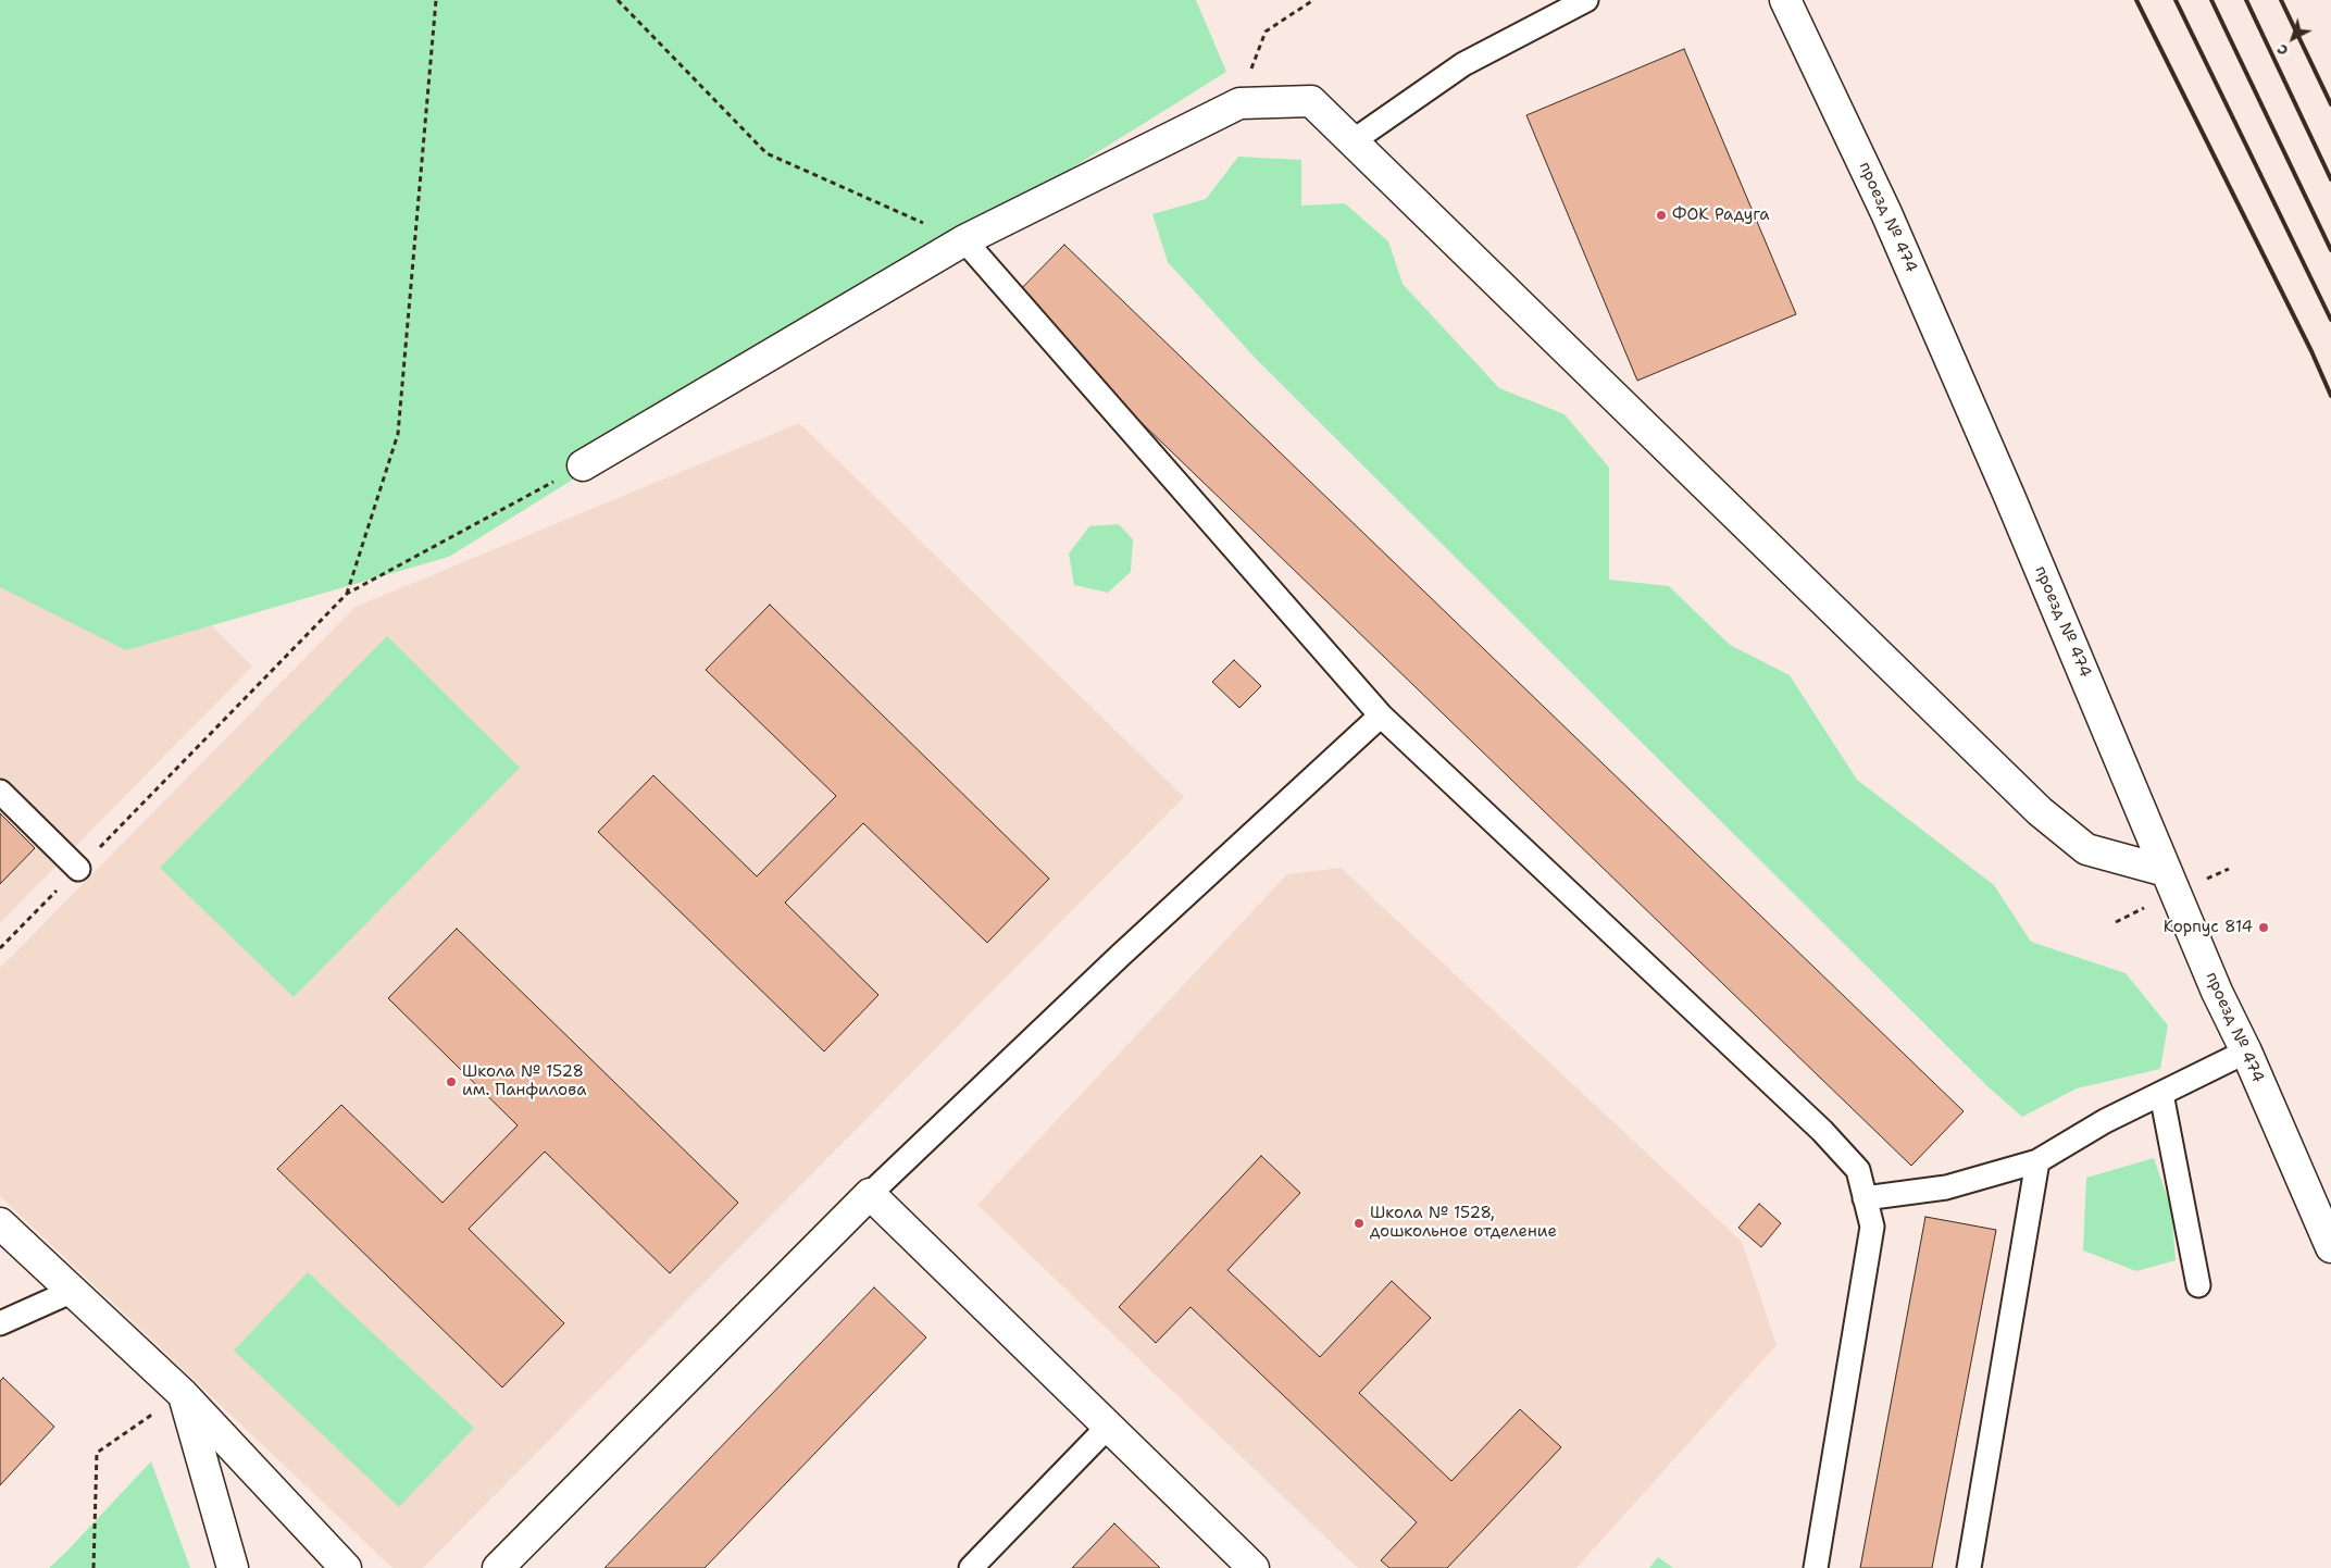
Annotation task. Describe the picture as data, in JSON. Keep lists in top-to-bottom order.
{
  "streets": {
    "street": ["проезд № 474"]
  },
  "places": [
    "ФОК Радуга",
    "Корпус 814",
    "Школа № 1528 им. Панфилова",
    "Школа № 1528, дошкольное отделение"
  ],
  "north": "bottom left"
}
